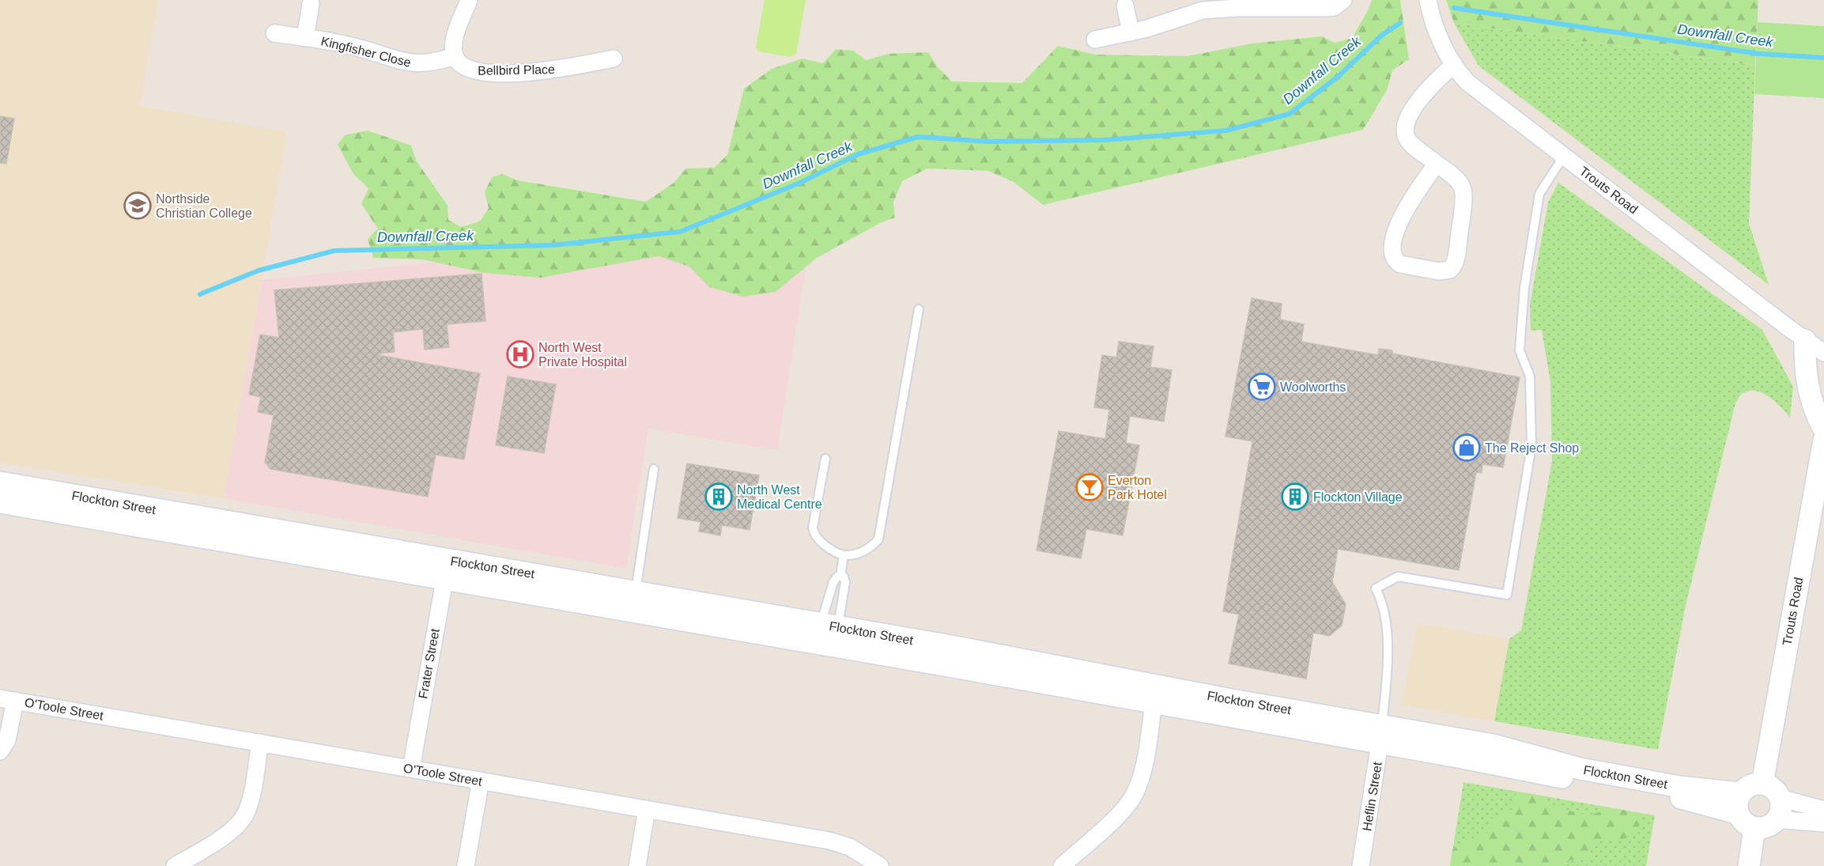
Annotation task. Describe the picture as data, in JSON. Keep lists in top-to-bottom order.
{
  "streets": {
    "street": [
      "Kingfisher Close",
      "Bellbird Place",
      "Trouts Road",
      "Flockton Street",
      "Frater Street",
      "O'Toole Street",
      "Heflin Street"
    ]
  },
  "crossings": [
    ["Kingfisher Close", "Bellbird Place"],
    ["Trouts Road", "Flockton Street"],
    ["Flockton Street", "Frater Street"],
    ["Flockton Street", "Heflin Street"],
    ["Frater Street", "O'Toole Street"]
  ],
  "water": ["Downfall Creek"],
  "places": {
    "school or university": ["Northside Christian College"],
    "hospital": ["North West Private Hospital"],
    "supermarket": ["Woolworths"],
    "shop": ["The Reject Shop"],
    "bar": ["Everton Park Hotel"],
    "building": ["North West Medical Centre", "Flockton Village"]
  }
}
